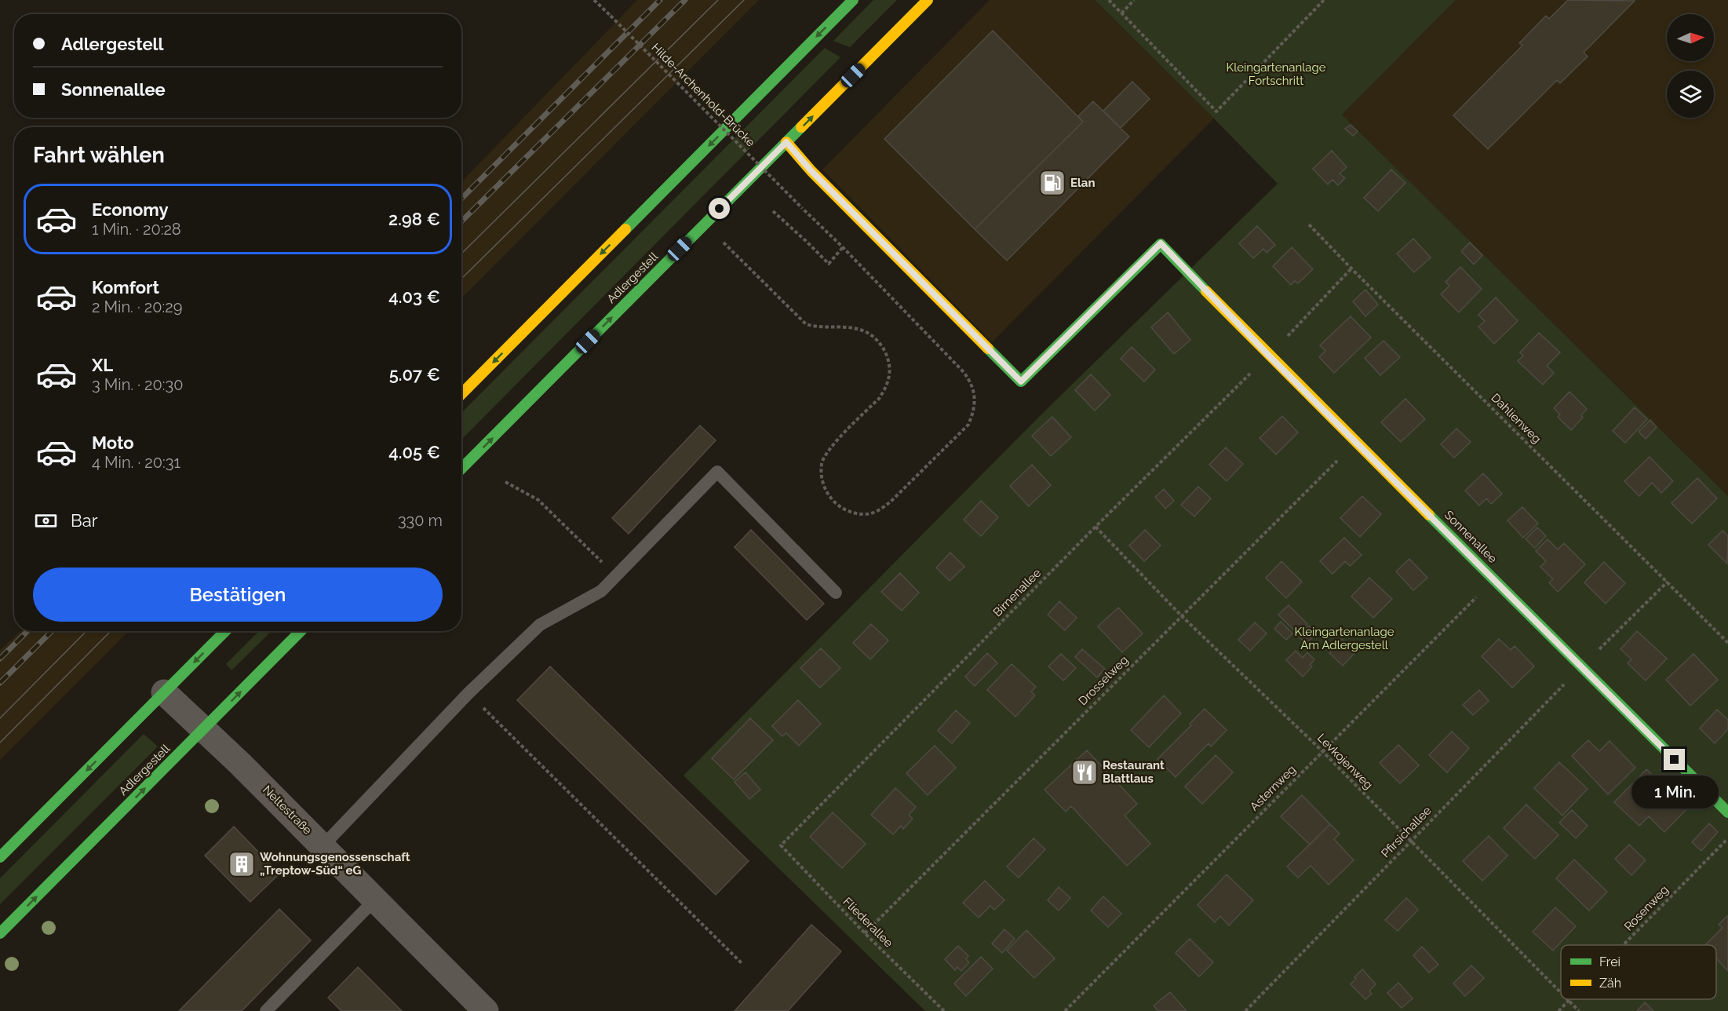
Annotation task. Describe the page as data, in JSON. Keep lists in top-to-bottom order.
{
  "streets": {
    "main road": ["Adlergestell", "Sonnenallee"],
    "street": ["Neltestraße"],
    "path": [
      "Hilde-Archenhold-Brücke",
      "Dahlienweg",
      "Birnenallee",
      "Drosselweg",
      "Levkojenweg",
      "Asternweg",
      "Pfirsichallee",
      "Rosenweg",
      "Fliederallee"
    ]
  },
  "crossings": [
    ["Adlergestell", "Sonnenallee"],
    ["Adlergestell", "Neltestraße"],
    ["Sonnenallee", "Birnenallee"],
    ["Sonnenallee", "Drosselweg"],
    ["Sonnenallee", "Asternweg"],
    ["Sonnenallee", "Pfirsichallee"],
    ["Birnenallee", "Levkojenweg"],
    ["Birnenallee", "Fliederallee"],
    ["Drosselweg", "Levkojenweg"],
    ["Drosselweg", "Fliederallee"],
    ["Levkojenweg", "Asternweg"],
    ["Levkojenweg", "Pfirsichallee"],
    ["Levkojenweg", "Rosenweg"]
  ],
  "parks": ["Kleingartenanlage Fortschritt", "Kleingartenanlage Am Adlergestell"],
  "places": {
    "fuel station": ["Elan"],
    "restaurant": ["Restaurant Blattlaus"],
    "building": ["Wohnungsgenossenschaft „Treptow-Süd“ eG"]
  },
  "legend": ["Frei", "Zäh"],
  "north": "right",
  "page": {
    "banner": ["Adlergestell", "Sonnenallee"],
    "heading": "Fahrt wählen",
    "list": [
      {
        "name": "Economy",
        "note": "1 Min. · 20:28",
        "value": "2.98 €"
      },
      {
        "name": "Komfort",
        "note": "2 Min. · 20:29",
        "value": "4.03 €"
      },
      {
        "name": "XL",
        "note": "3 Min. · 20:30",
        "value": "5.07 €"
      },
      {
        "name": "Moto",
        "note": "4 Min. · 20:31",
        "value": "4.05 €"
      }
    ],
    "pay": ["Bar", "330 m"],
    "buttons": "Bestätigen",
    "bubble": "1 Min."
  }
}
